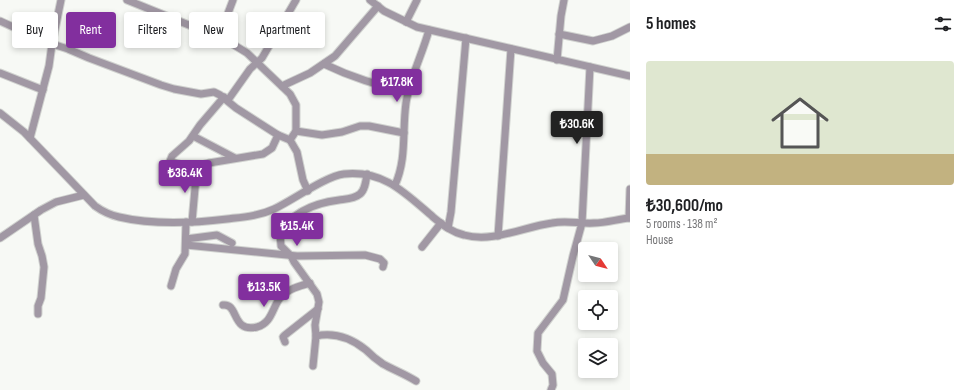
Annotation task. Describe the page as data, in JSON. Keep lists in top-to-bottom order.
{
  "north": "bottom right",
  "page": {
    "heading": "5 homes",
    "chip": [
      "Buy",
      "Rent",
      "Filters",
      "New",
      "Apartment"
    ],
    "list": [
      {
        "name": "₺30,600/mo",
        "note": "5 rooms · 138 m² · House"
      }
    ],
    "price": [
      "₺17.8K",
      "₺30.6K",
      "₺36.4K",
      "₺15.4K",
      "₺13.5K"
    ]
  }
}
